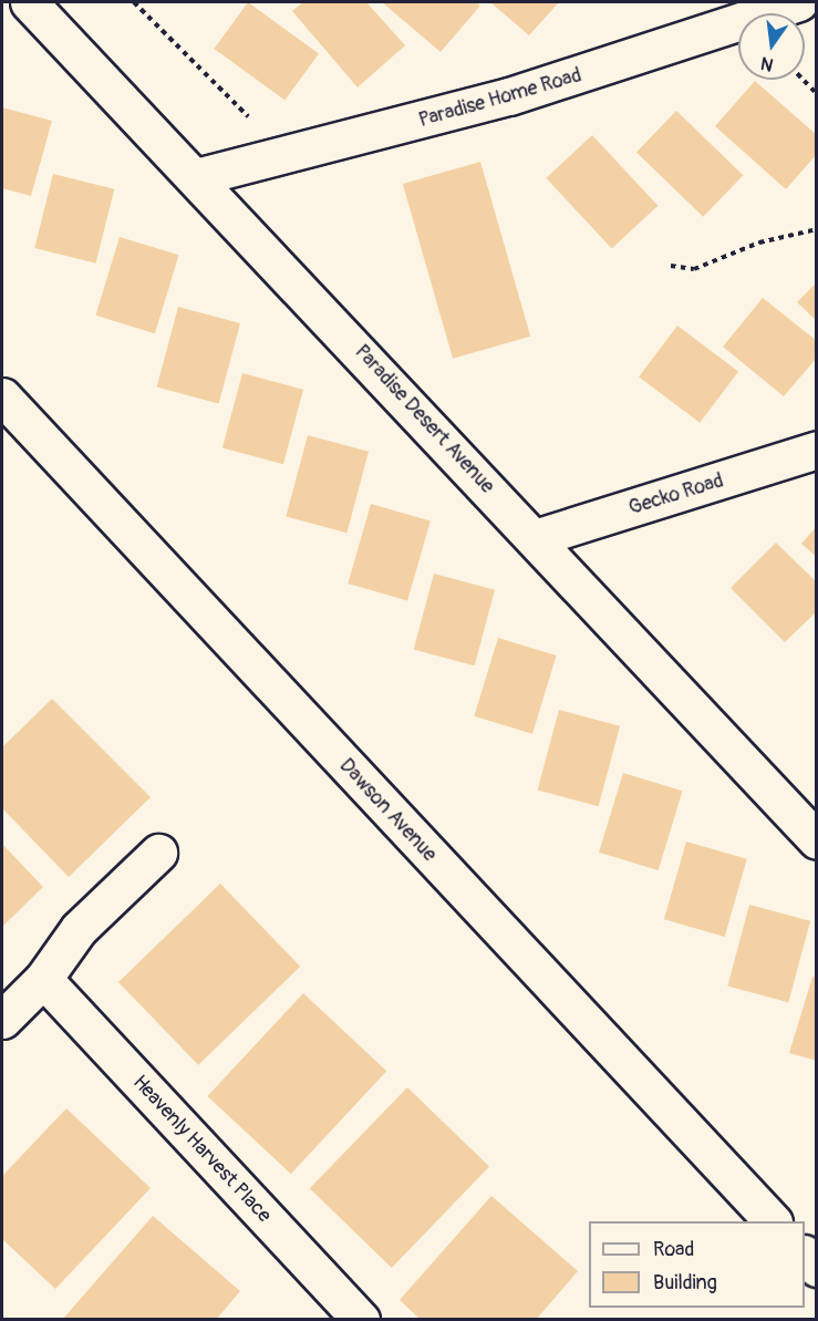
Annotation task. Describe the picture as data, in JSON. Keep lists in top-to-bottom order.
{
  "streets": {
    "street": [
      "Paradise Home Road",
      "Paradise Desert Avenue",
      "Gecko Road",
      "Dawson Avenue",
      "Heavenly Harvest Place"
    ]
  },
  "crossings": [
    ["Paradise Home Road", "Paradise Desert Avenue"],
    ["Paradise Desert Avenue", "Gecko Road"]
  ],
  "legend": ["Road", "Building"],
  "north": "bottom"
}
